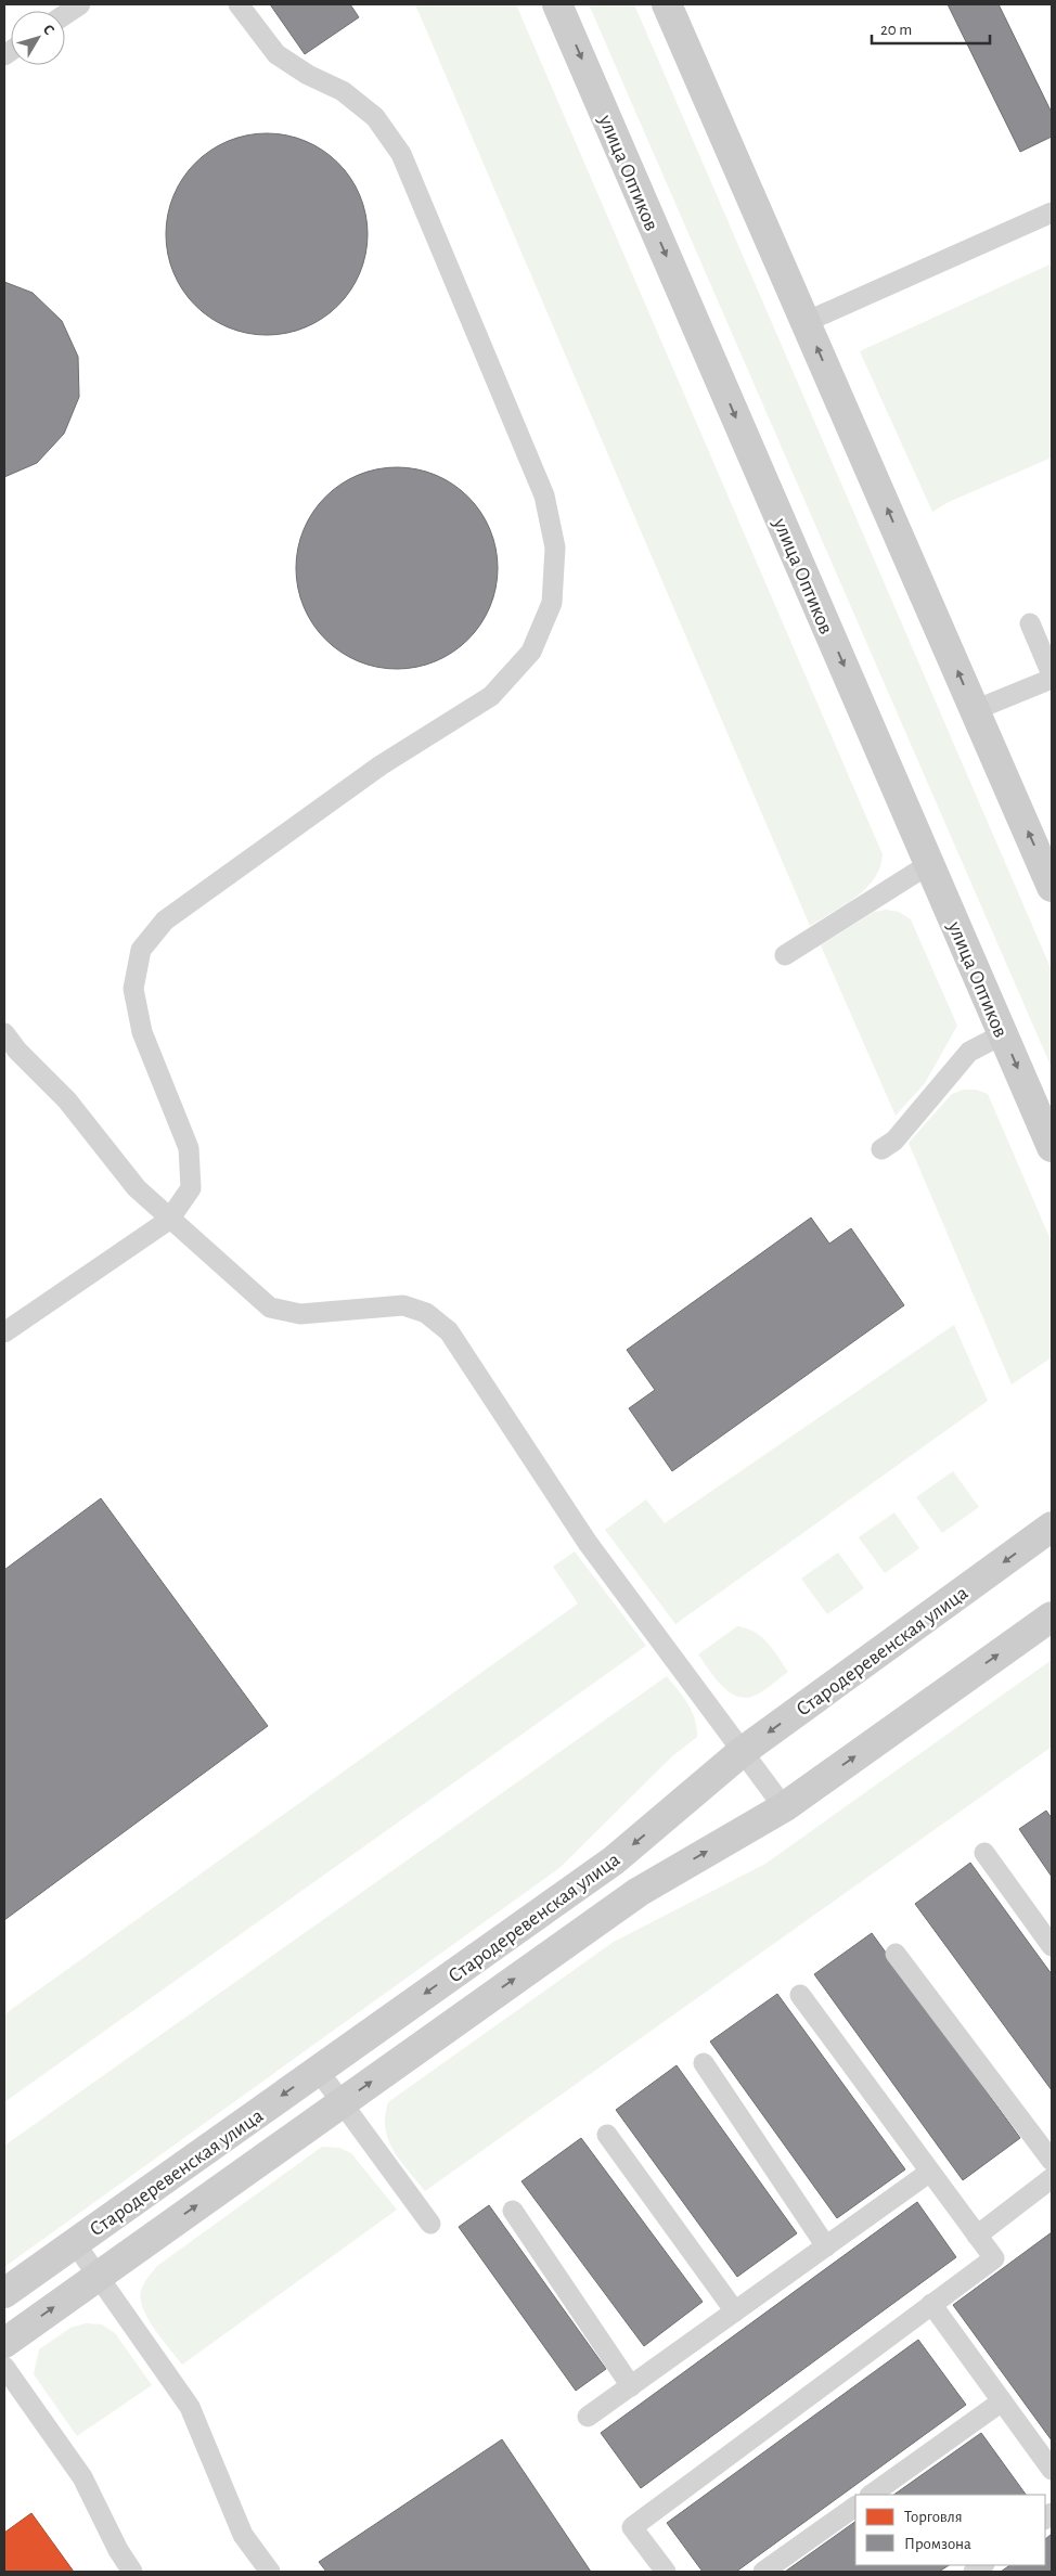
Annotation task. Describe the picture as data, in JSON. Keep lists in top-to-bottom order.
{
  "streets": {
    "street": ["улица Оптиков", "Стародеревенская улица"]
  },
  "legend": ["Торговля", "Промзона"],
  "scale_bar": "20 m",
  "north": "top right"
}
